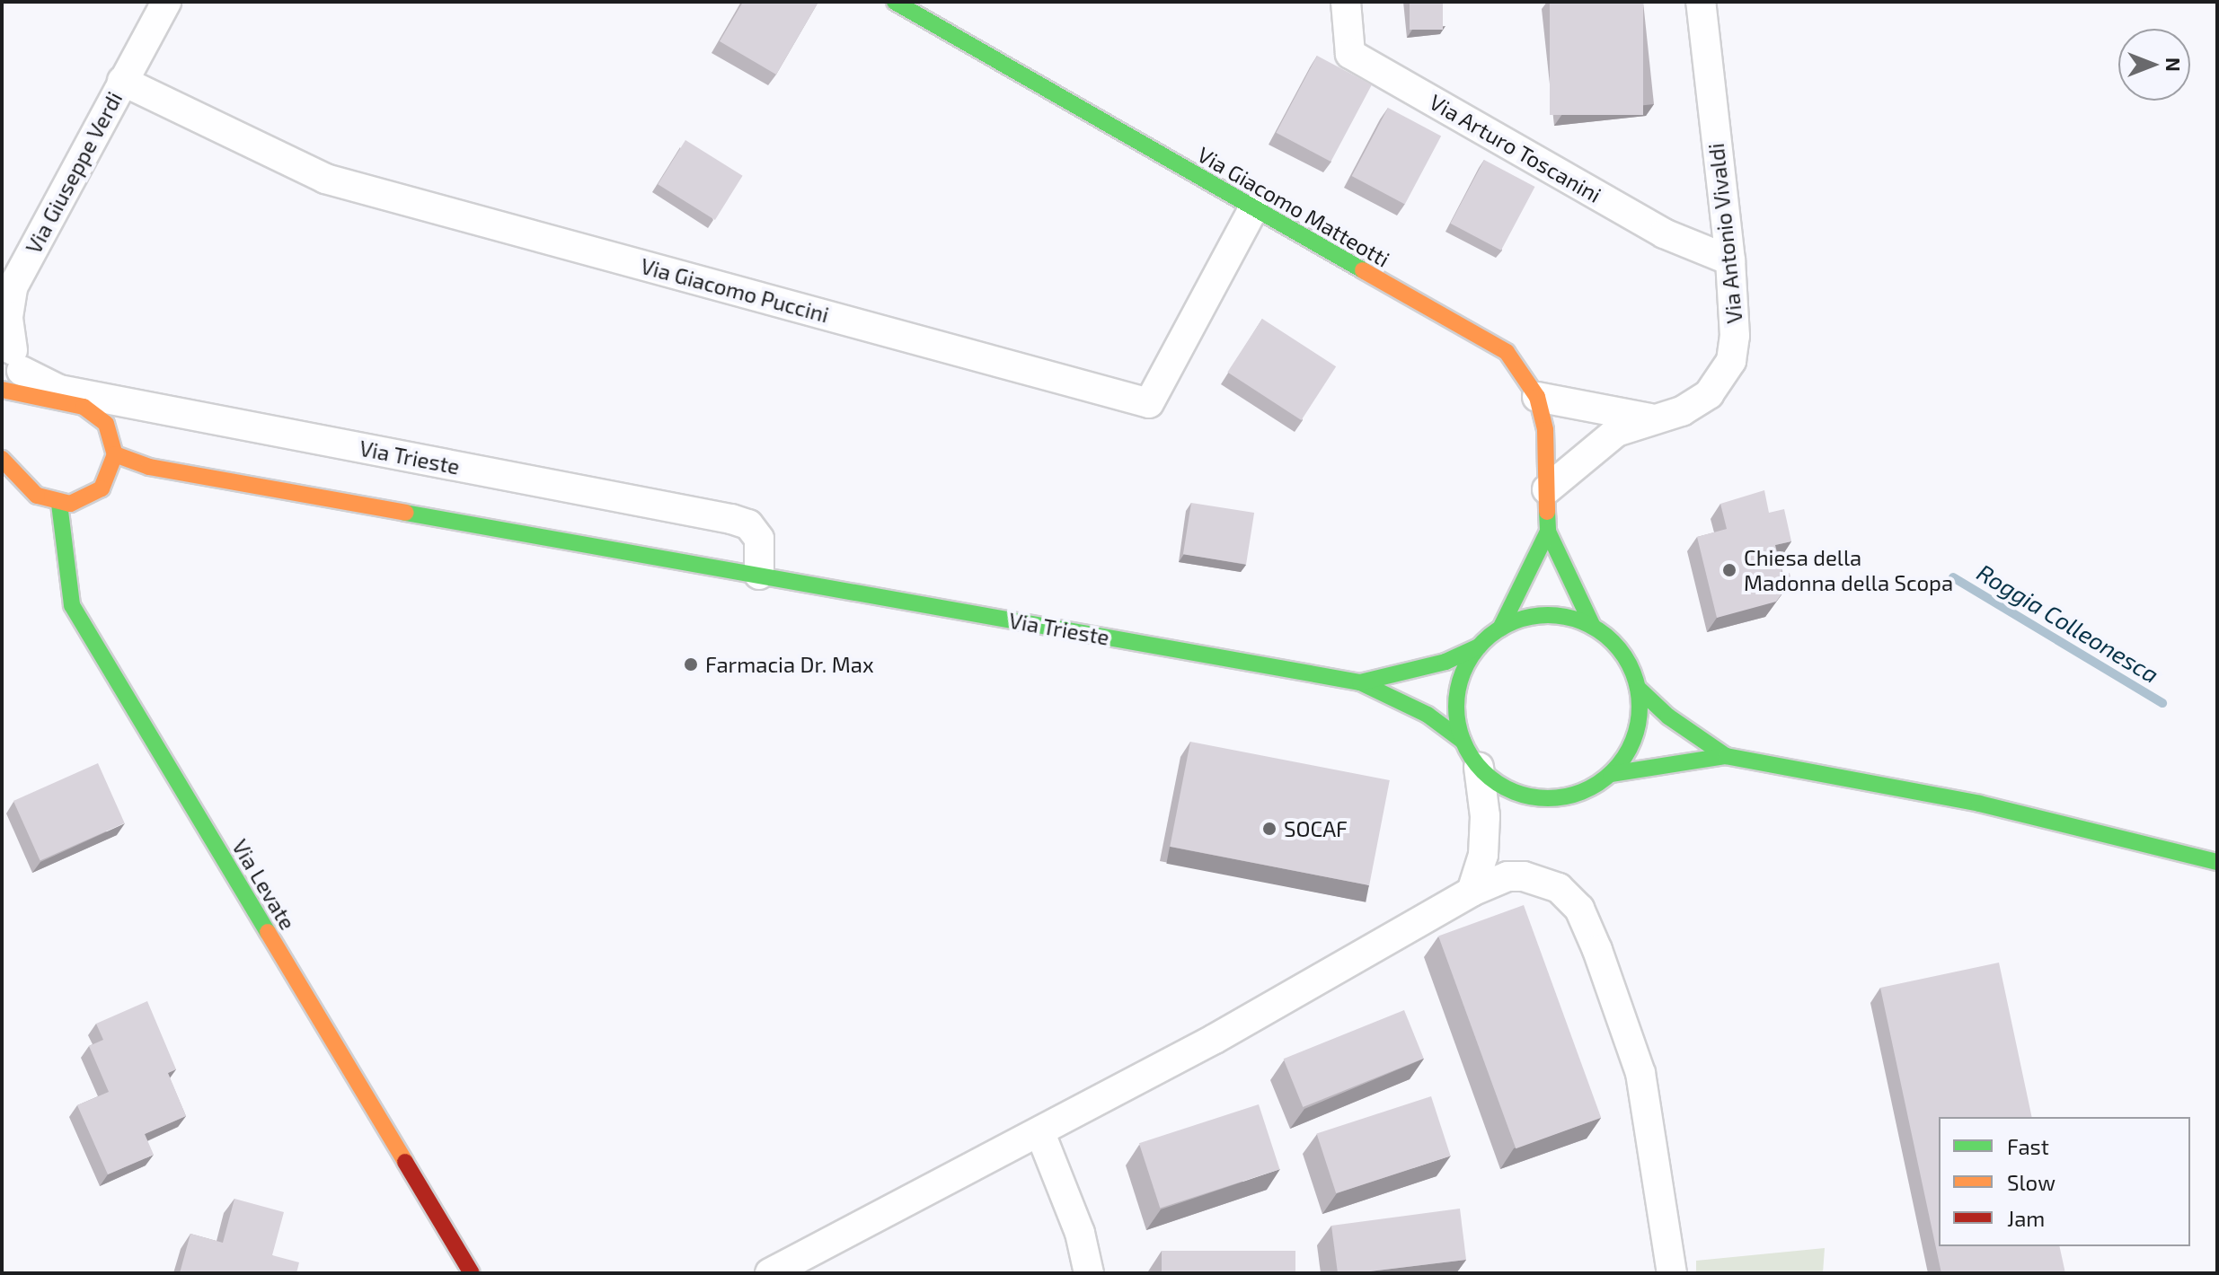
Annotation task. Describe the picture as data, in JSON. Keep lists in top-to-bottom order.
{
  "streets": {
    "main road": ["Via Giacomo Matteotti", "Via Trieste", "Via Levate"],
    "street": [
      "Via Arturo Toscanini",
      "Via Giuseppe Verdi",
      "Via Antonio Vivaldi",
      "Via Giacomo Puccini"
    ]
  },
  "crossings": [
    ["Via Arturo Toscanini", "Via Antonio Vivaldi"],
    ["Via Giuseppe Verdi", "Via Giacomo Puccini"],
    ["Via Giuseppe Verdi", "Via Trieste"],
    ["Via Giacomo Matteotti", "Via Antonio Vivaldi"],
    ["Via Giacomo Matteotti", "Via Giacomo Puccini"]
  ],
  "water": ["Roggia Colleonesca"],
  "places": ["Chiesa della Madonna della Scopa", "Farmacia Dr. Max", "SOCAF"],
  "legend": ["Fast", "Slow", "Jam"],
  "north": "right"
}
